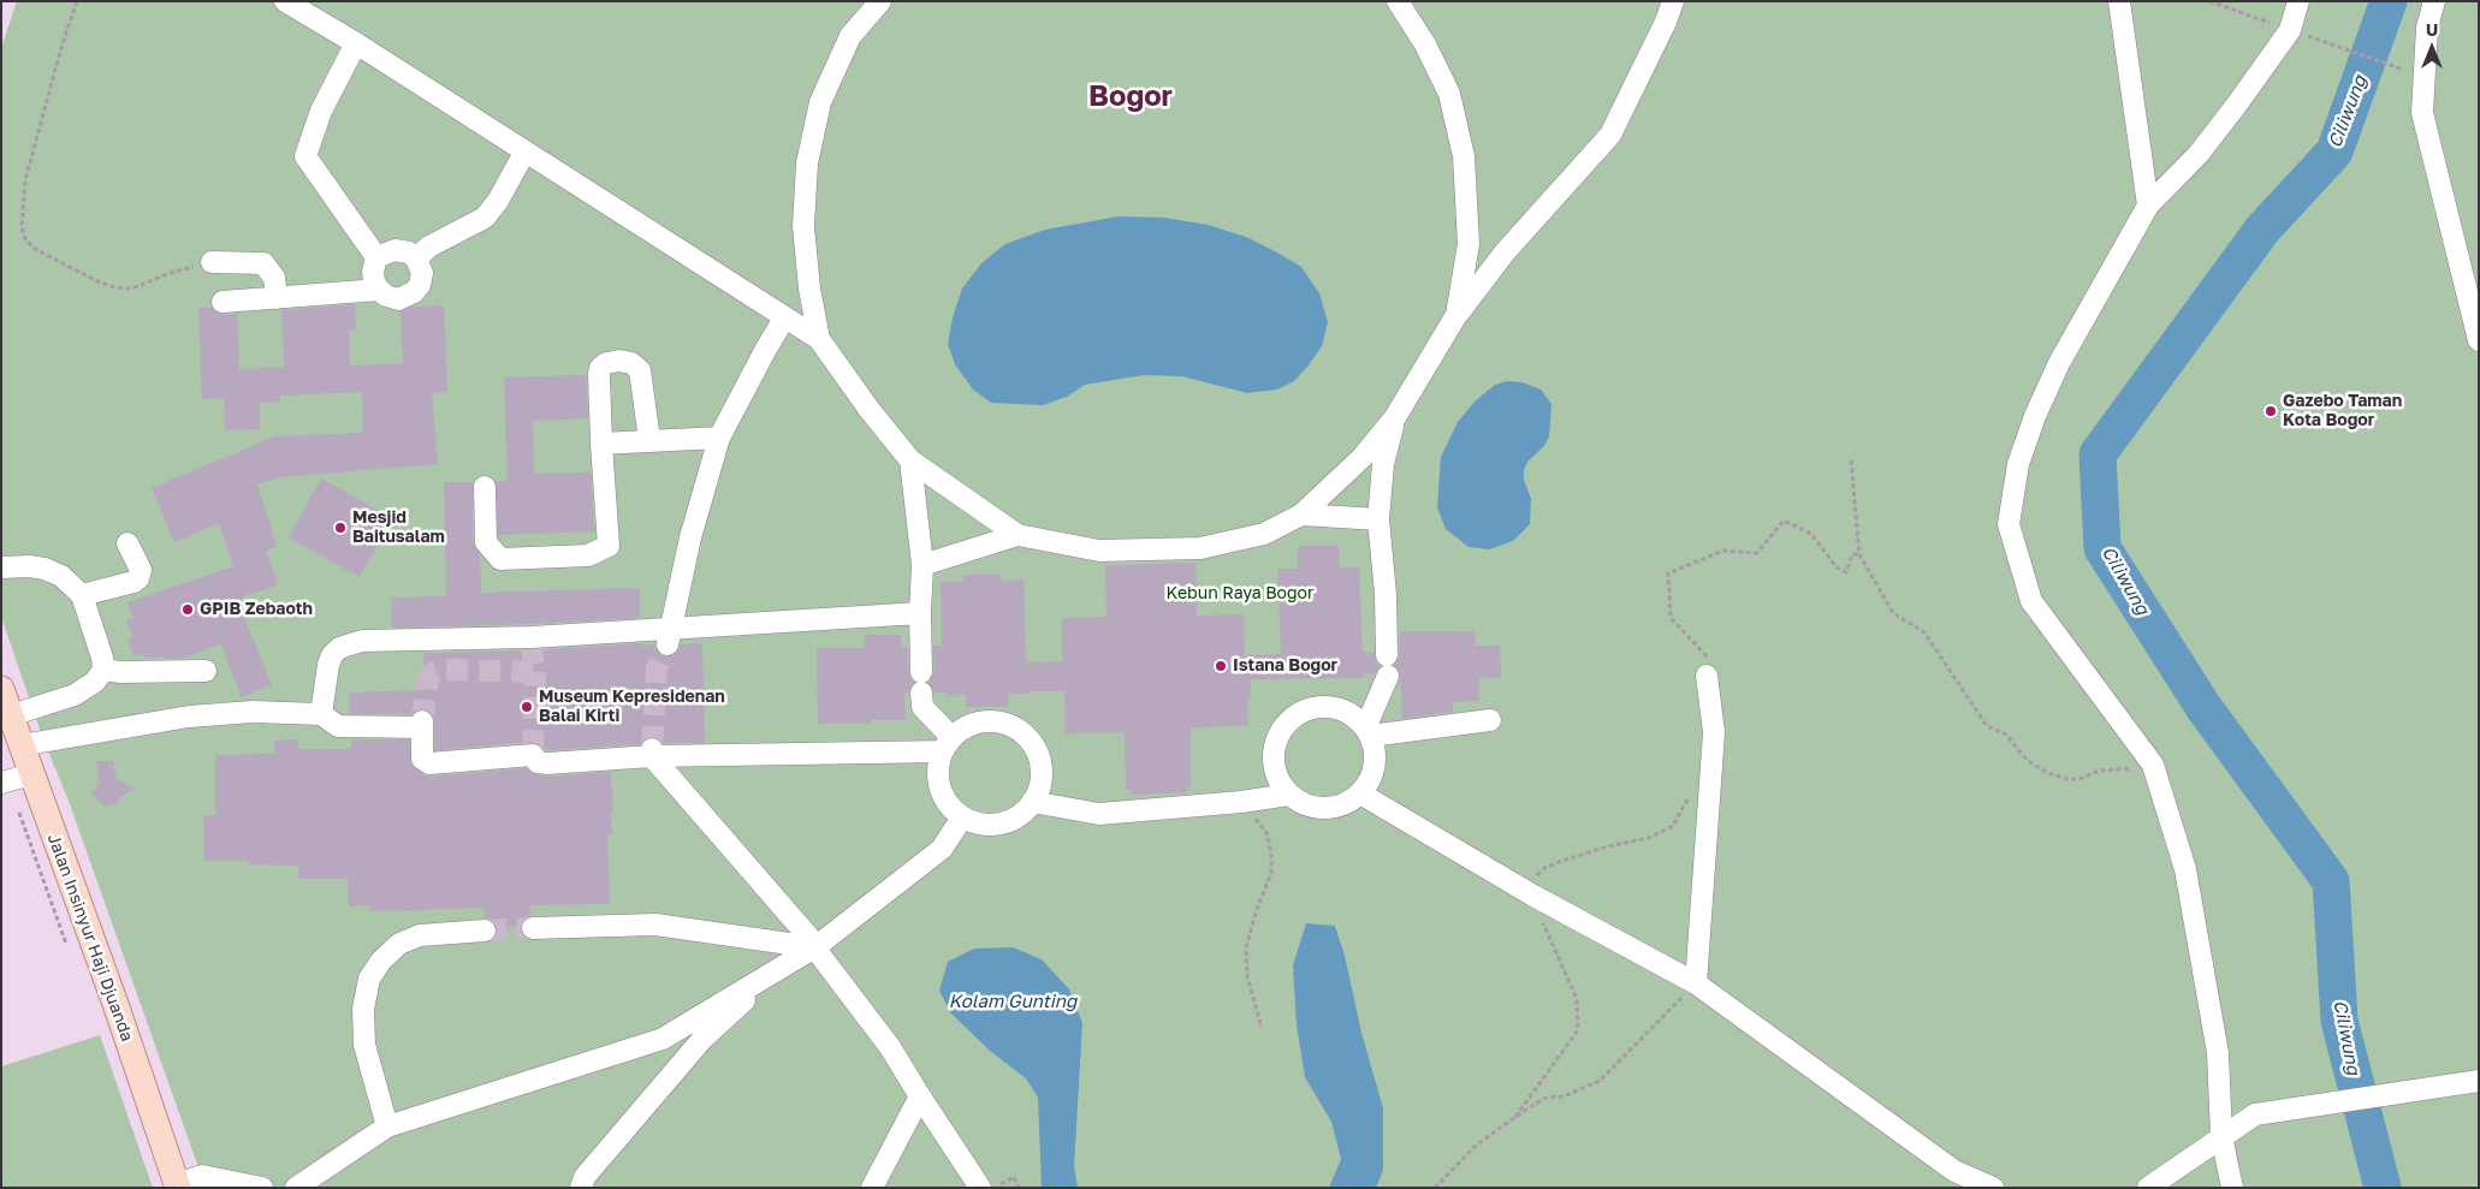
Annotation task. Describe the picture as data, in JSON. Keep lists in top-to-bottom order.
{
  "streets": {
    "main road": ["Jalan Insinyur Haji Djuanda"]
  },
  "districts": ["Bogor"],
  "water": ["Ciliwung", "Kolam Gunting"],
  "parks": ["Kebun Raya Bogor"],
  "places": [
    "Gazebo Taman Kota Bogor",
    "Mesjid Baitusalam",
    "GPIB Zebaoth",
    "Istana Bogor",
    "Museum Kepresidenan Balai Kirti"
  ],
  "north": "top"
}
